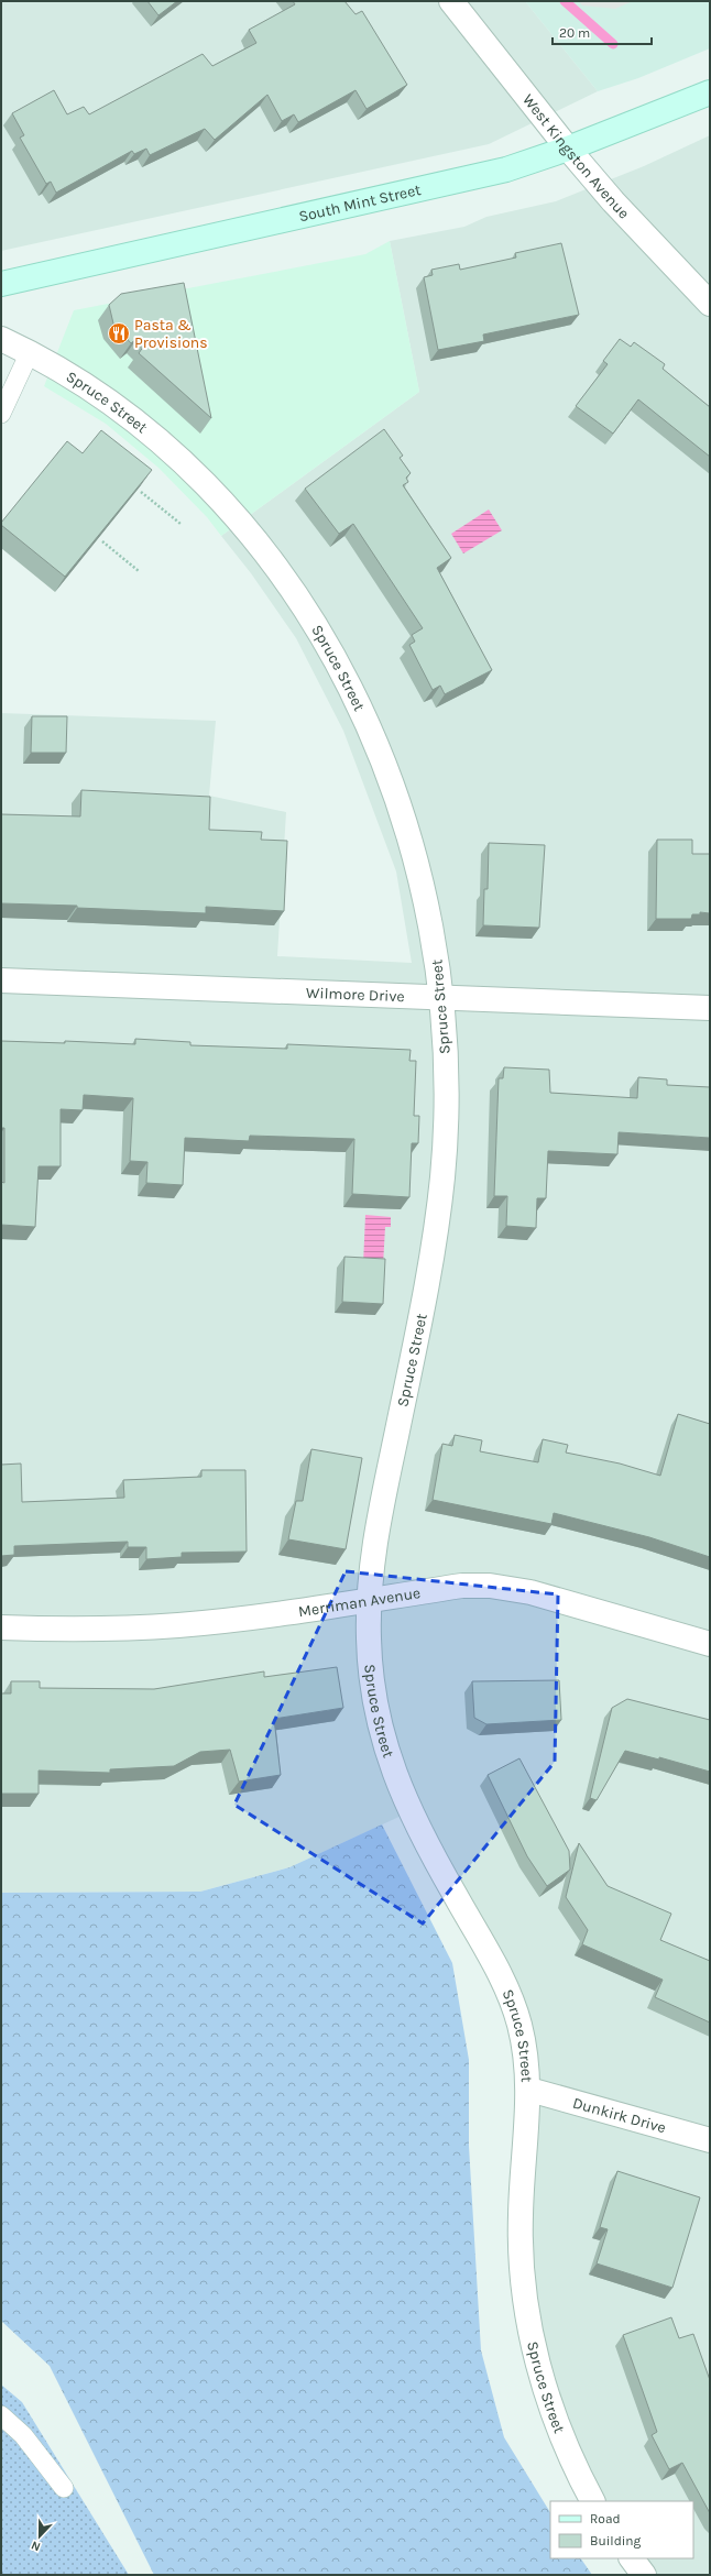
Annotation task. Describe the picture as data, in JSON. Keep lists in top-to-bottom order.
{
  "streets": {
    "street": [
      "West Kingston Avenue",
      "South Mint Street",
      "Spruce Street",
      "Wilmore Drive",
      "Merriman Avenue",
      "Dunkirk Drive"
    ]
  },
  "crossings": [
    ["West Kingston Avenue", "South Mint Street"],
    ["Spruce Street", "Wilmore Drive"],
    ["Spruce Street", "Merriman Avenue"],
    ["Spruce Street", "Dunkirk Drive"]
  ],
  "places": {
    "restaurant": ["Pasta & Provisions"]
  },
  "legend": ["Road", "Building"],
  "scale_bar": "20 m",
  "north": "bottom"
}
